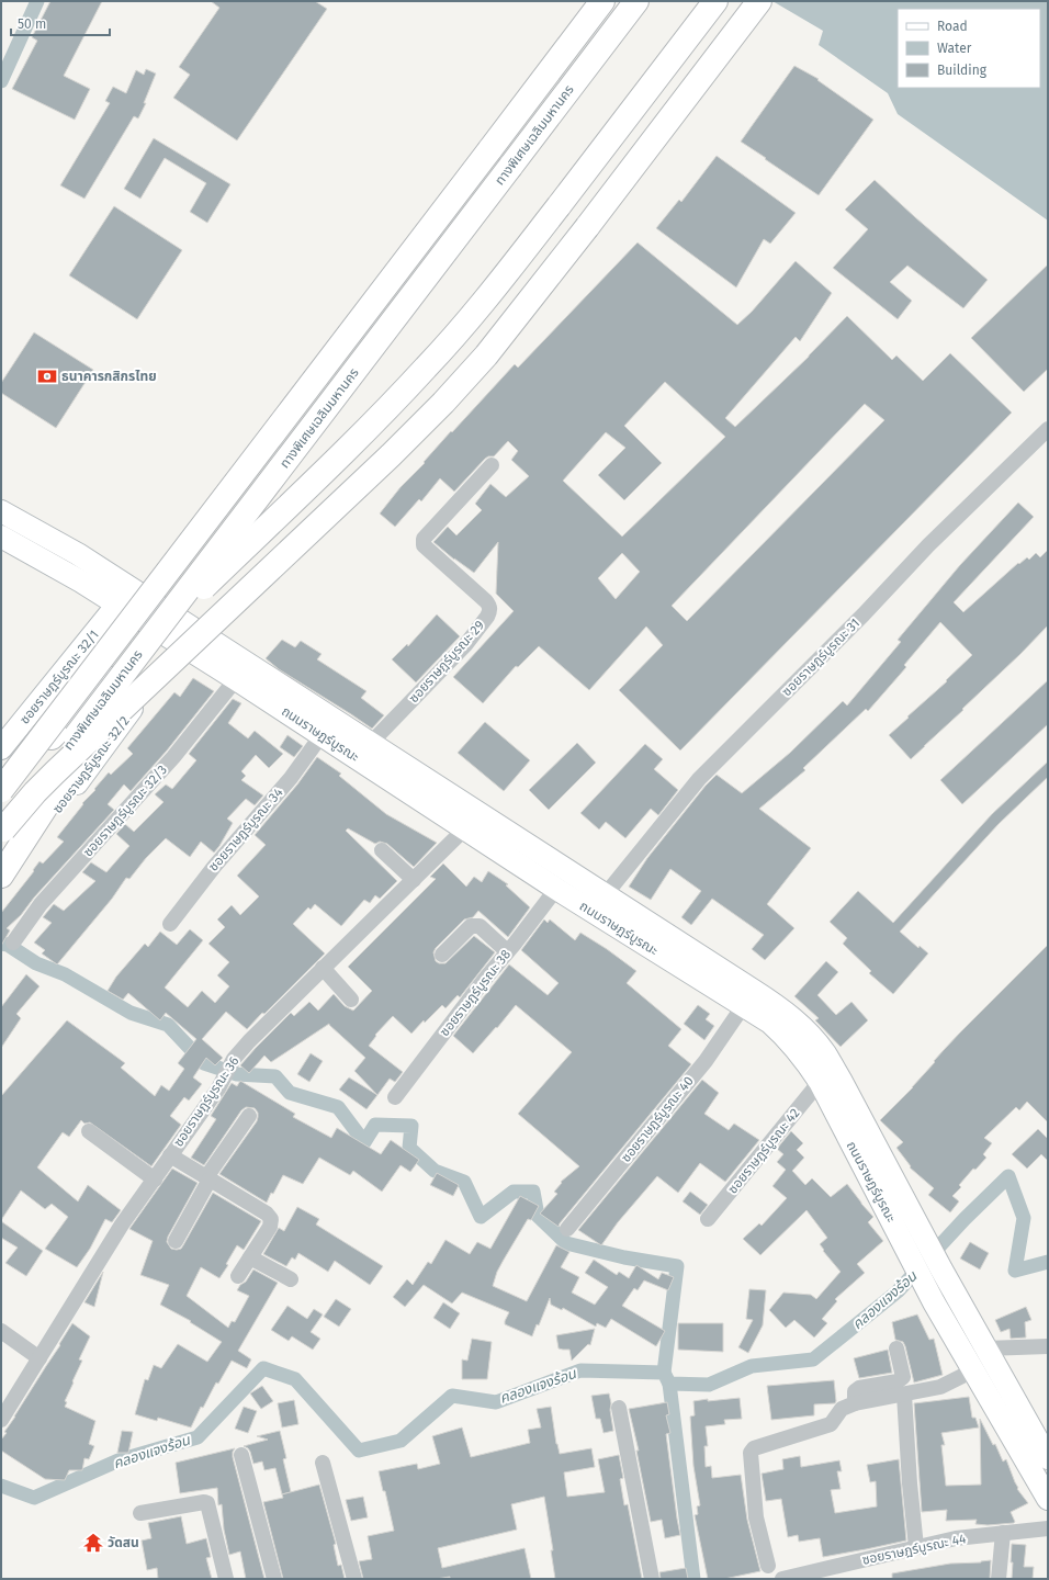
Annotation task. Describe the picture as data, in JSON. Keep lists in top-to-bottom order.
{
  "streets": {
    "highway": ["ทางพิเศษเฉลิมมหานคร"],
    "main road": ["ซอยราษฎร์บูรณะ 32/1", "ถนนราษฎร์บูรณะ", "ซอยราษฎร์บูรณะ 32/2"],
    "street": [
      "ซอยราษฎร์บูรณะ 31",
      "ซอยราษฎร์บูรณะ 29",
      "ซอยราษฎร์บูรณะ 32/3",
      "ซอยราษฎร์บูรณะ 34",
      "ซอยราษฎร์บูรณะ 38",
      "ซอยราษฎร์บูรณะ 36",
      "ซอยราษฎร์บูรณะ 40",
      "ซอยราษฎร์บูรณะ 42",
      "ซอยราษฎร์บูรณะ 44"
    ]
  },
  "crossings": [
    ["ซอยราษฎร์บูรณะ 31", "ถนนราษฎร์บูรณะ"],
    ["ซอยราษฎร์บูรณะ 29", "ถนนราษฎร์บูรณะ"],
    ["ซอยราษฎร์บูรณะ 32/1", "ถนนราษฎร์บูรณะ"],
    ["ถนนราษฎร์บูรณะ", "ซอยราษฎร์บูรณะ 32/2"],
    ["ถนนราษฎร์บูรณะ", "ซอยราษฎร์บูรณะ 32/3"],
    ["ถนนราษฎร์บูรณะ", "ซอยราษฎร์บูรณะ 34"],
    ["ถนนราษฎร์บูรณะ", "ซอยราษฎร์บูรณะ 38"],
    ["ถนนราษฎร์บูรณะ", "ซอยราษฎร์บูรณะ 36"],
    ["ถนนราษฎร์บูรณะ", "ซอยราษฎร์บูรณะ 40"],
    ["ถนนราษฎร์บูรณะ", "ซอยราษฎร์บูรณะ 42"]
  ],
  "water": ["คลองแจงร้อน"],
  "places": {
    "bank": ["ธนาคารกสิกรไทย"],
    "temple": ["วัดสน"]
  },
  "legend": ["Road", "Water", "Building"],
  "scale_bar": "50 m"
}
